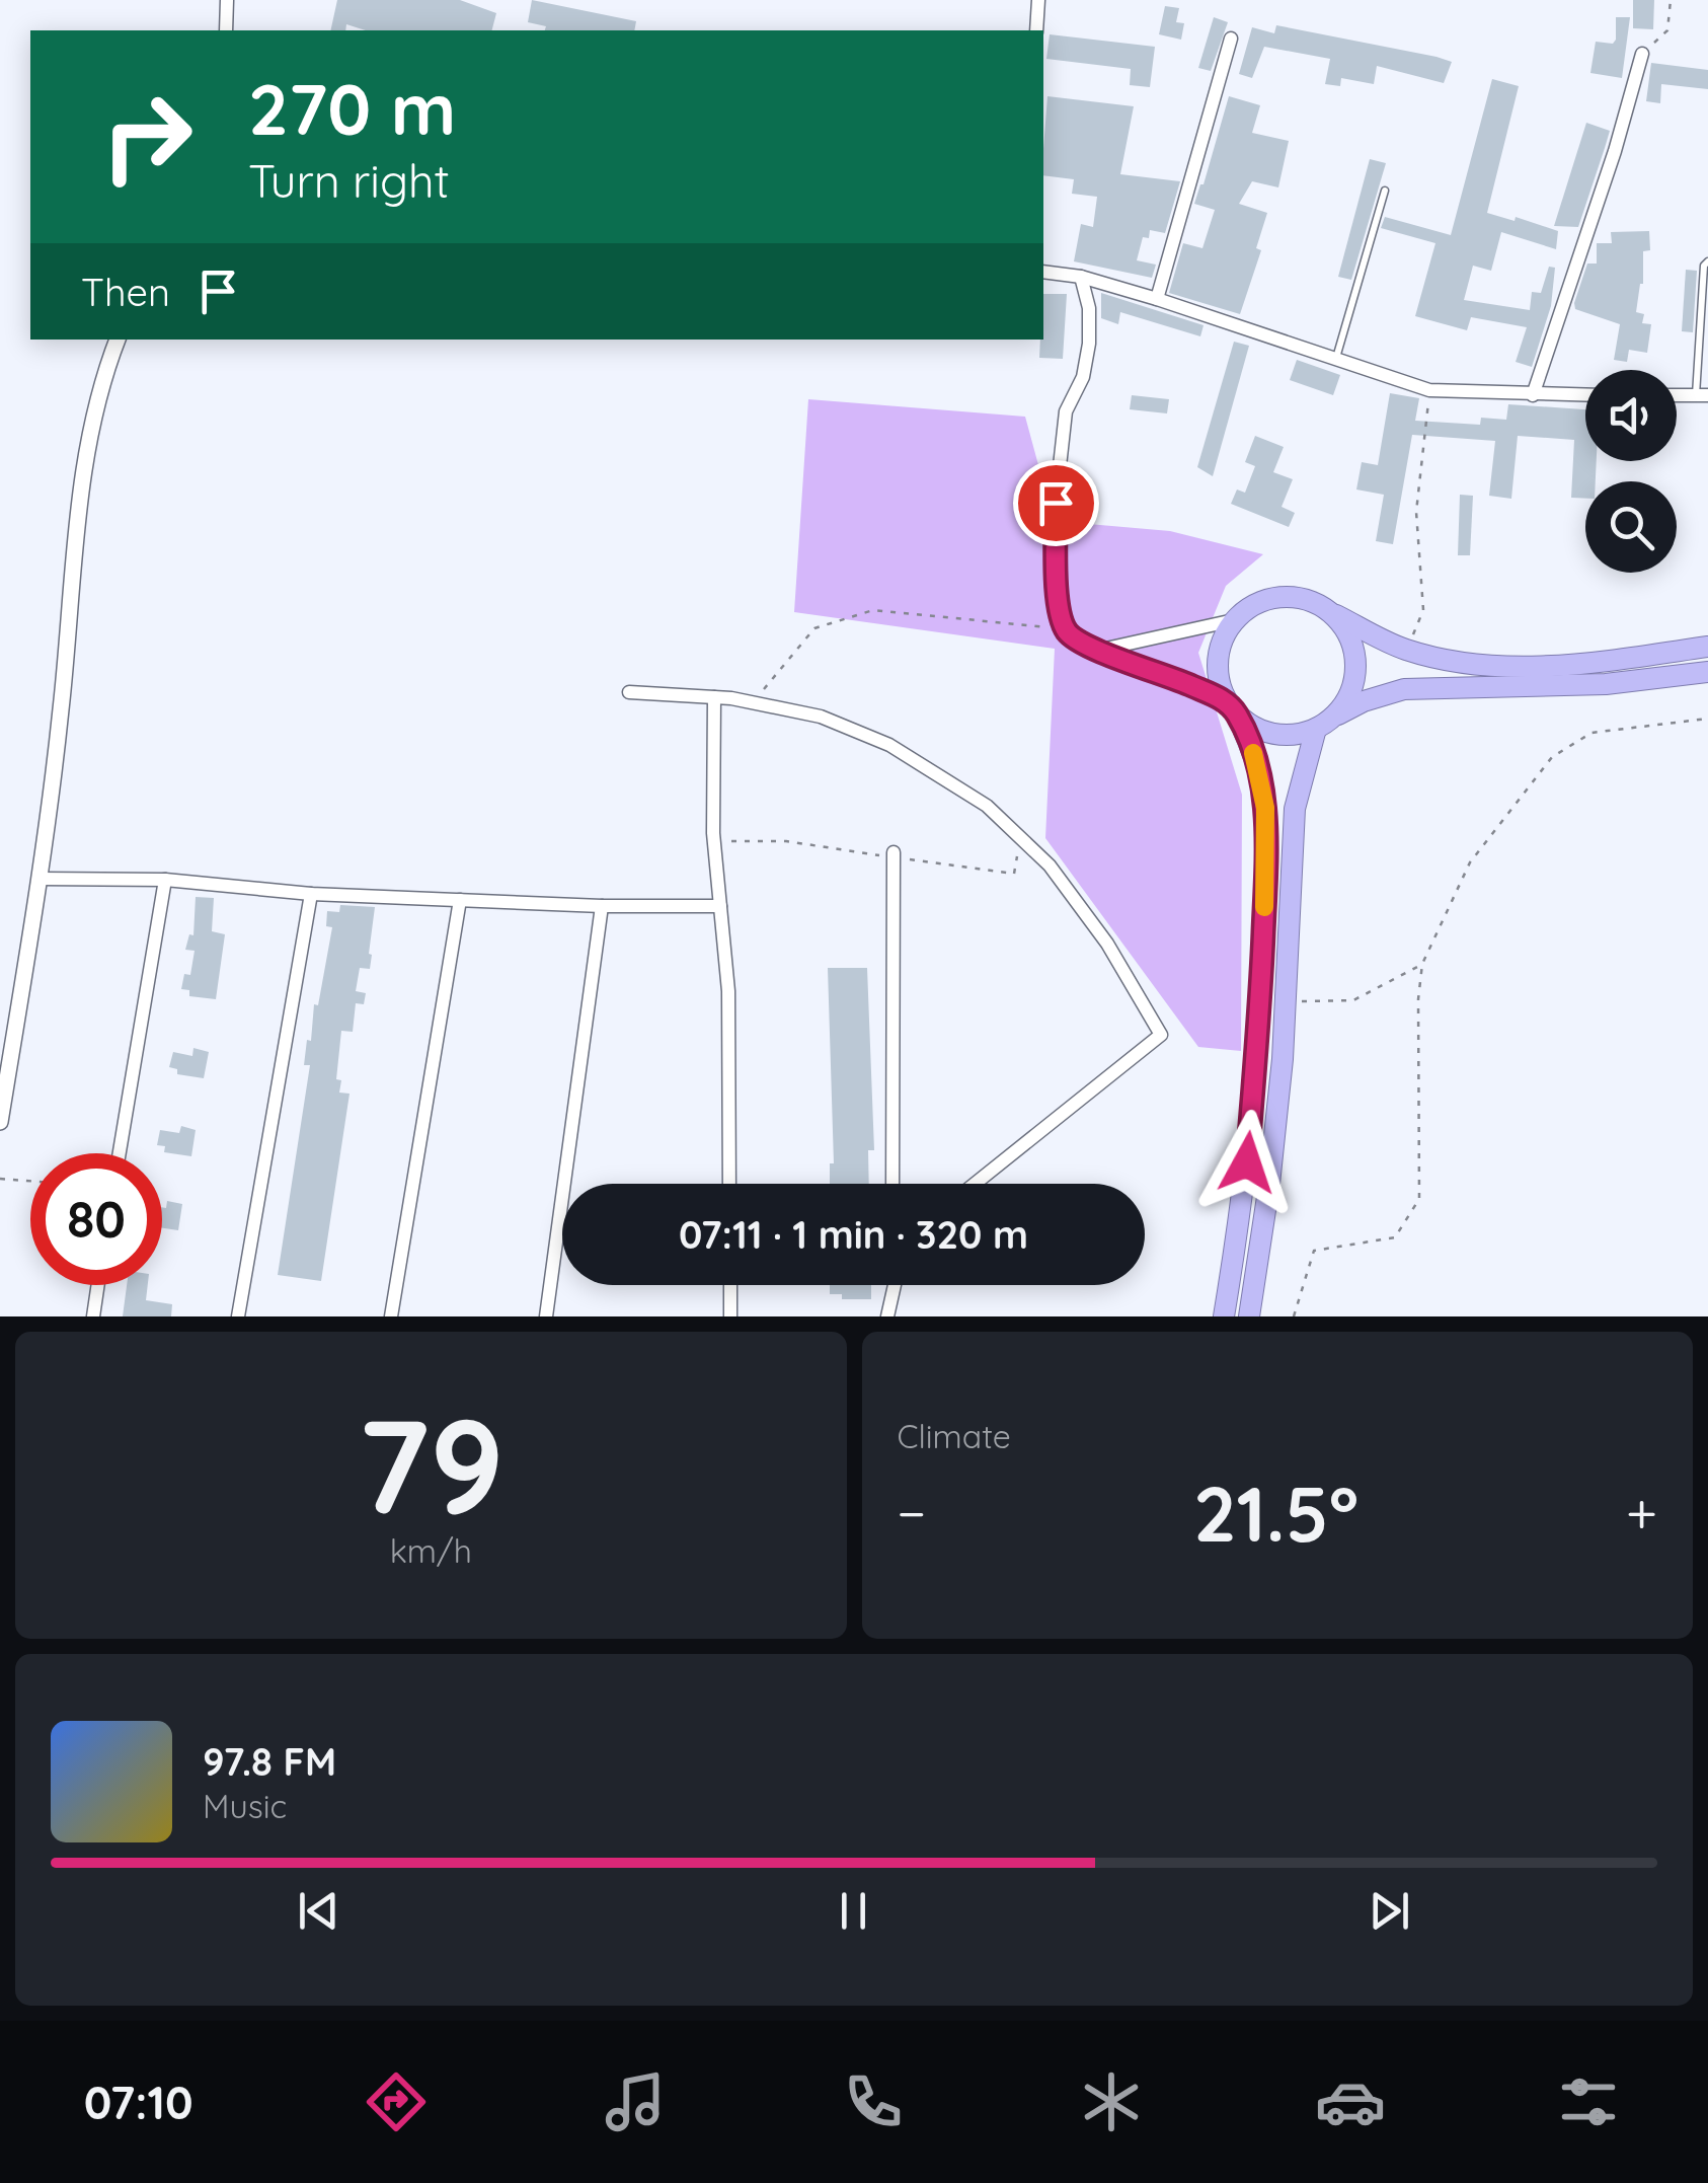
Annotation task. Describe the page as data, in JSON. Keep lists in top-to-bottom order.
{
  "page": {
    "turn": ["270 m", "Turn right"],
    "then": "Then",
    "limit": "80",
    "trip": "07:11 · 1 min · 320 m",
    "tile": [
      ["79", "km/h"],
      "Climate"
    ],
    "heat": ["−", "21.5°", "+"],
    "song": ["97.8 FM", "Music"],
    "tabs": "07:10"
  }
}
